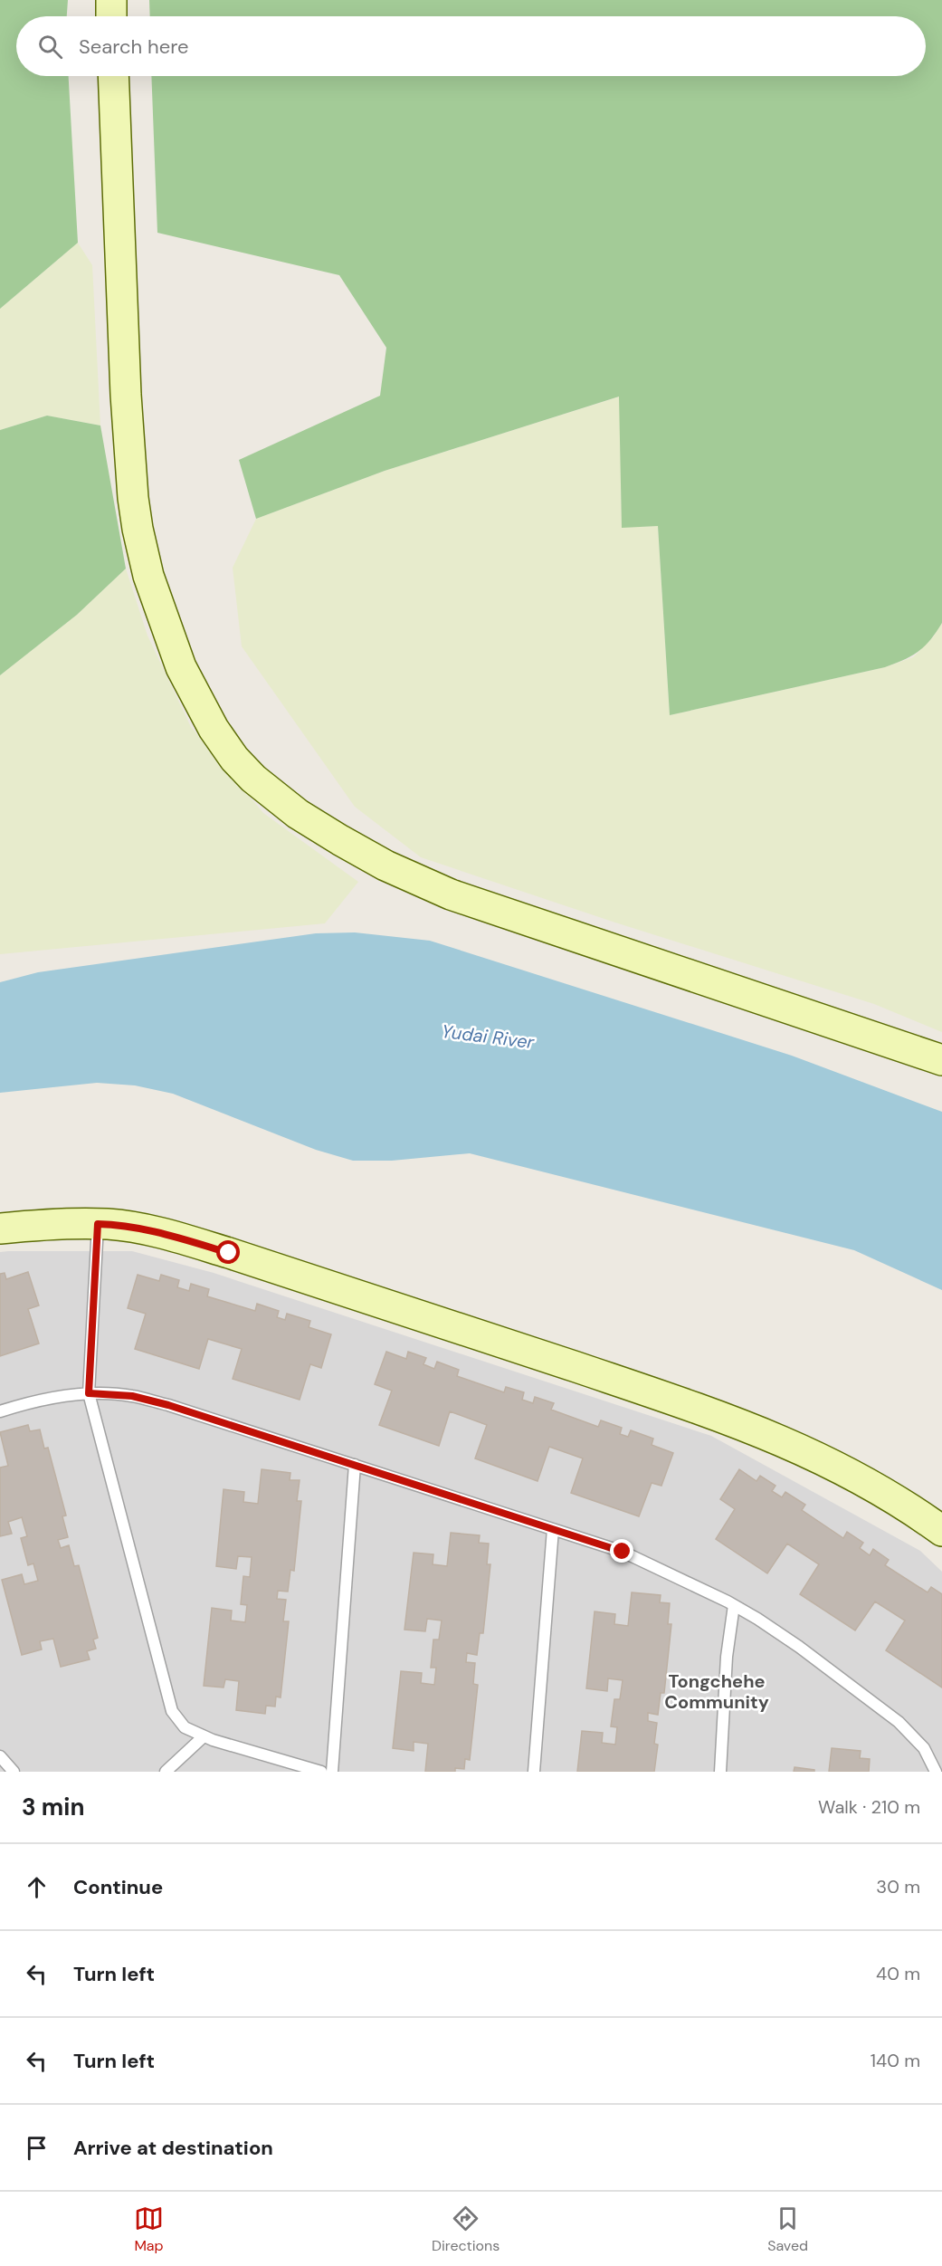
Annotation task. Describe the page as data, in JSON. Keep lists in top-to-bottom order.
{
  "districts": ["Tongchehe Community"],
  "water": ["Yudai River"],
  "page": {
    "search": "Search here",
    "heading": ["3 min", "Walk · 210 m"],
    "list": [
      ["Continue", "30 m"],
      ["Turn left", "40 m"],
      ["Turn left", "140 m"],
      "Arrive at destination"
    ],
    "nav": ["Map", "Directions", "Saved"]
  }
}
